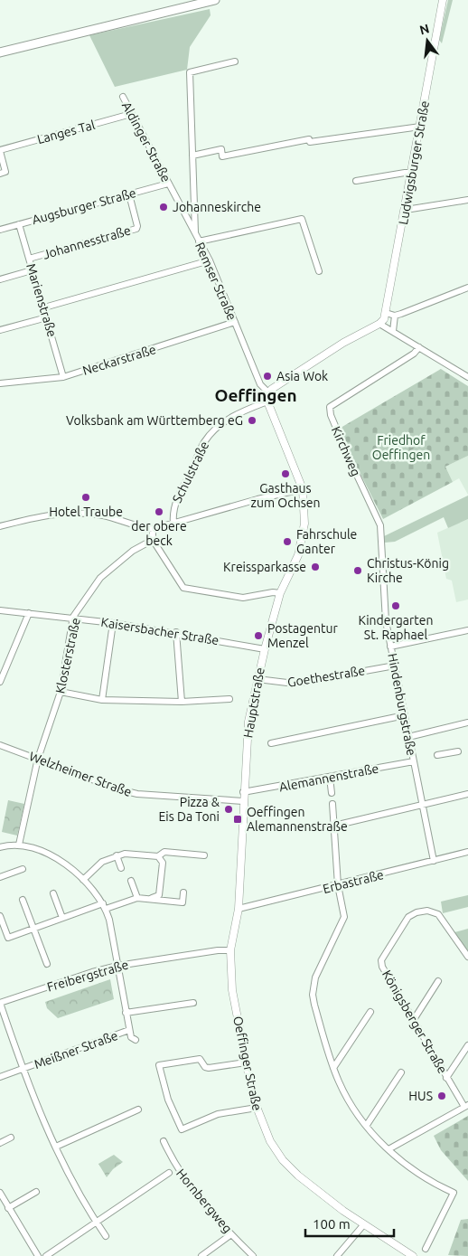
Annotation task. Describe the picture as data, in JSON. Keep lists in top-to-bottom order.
{
  "streets": {
    "street": [
      "Langes Tal",
      "Aldinger Straße",
      "Ludwigsburger Straße",
      "Augsburger Straße",
      "Johannesstraße",
      "Remser Straße",
      "Marienstraße",
      "Neckarstraße",
      "Kirchweg",
      "Schulstraße",
      "Kaisersbacher Straße",
      "Klosterstraße",
      "Goethestraße",
      "Hauptstraße",
      "Hindenburgstraße",
      "Welzheimer Straße",
      "Alemannenstraße",
      "Erbastraße",
      "Freibergstraße",
      "Königsberger Straße",
      "Meißner Straße",
      "Oeffinger Straße",
      "Hornbergweg"
    ]
  },
  "crossings": [
    ["Langes Tal", "Aldinger Straße"],
    ["Aldinger Straße", "Augsburger Straße"],
    ["Aldinger Straße", "Remser Straße"],
    ["Augsburger Straße", "Johannesstraße"],
    ["Augsburger Straße", "Marienstraße"],
    ["Johannesstraße", "Marienstraße"],
    ["Remser Straße", "Neckarstraße"],
    ["Marienstraße", "Neckarstraße"],
    ["Kirchweg", "Hindenburgstraße"],
    ["Schulstraße", "Hauptstraße"],
    ["Kaisersbacher Straße", "Klosterstraße"],
    ["Kaisersbacher Straße", "Hauptstraße"],
    ["Klosterstraße", "Welzheimer Straße"],
    ["Goethestraße", "Hauptstraße"],
    ["Goethestraße", "Hindenburgstraße"],
    ["Hauptstraße", "Welzheimer Straße"],
    ["Hauptstraße", "Alemannenstraße"],
    ["Hauptstraße", "Erbastraße"],
    ["Hauptstraße", "Oeffinger Straße"],
    ["Hindenburgstraße", "Alemannenstraße"],
    ["Hindenburgstraße", "Erbastraße"],
    ["Erbastraße", "Oeffinger Straße"],
    ["Freibergstraße", "Meißner Straße"],
    ["Freibergstraße", "Oeffinger Straße"]
  ],
  "districts": ["Oeffingen"],
  "parks": ["Friedhof Oeffingen"],
  "places": {
    "other": [
      "Johanneskirche",
      "Asia Wok",
      "Volksbank am Württemberg eG",
      "Gasthaus zum Ochsen",
      "Hotel Traube",
      "der obere beck",
      "Fahrschule Ganter",
      "Kreissparkasse",
      "Christus-König Kirche",
      "Kindergarten St. Raphael",
      "Postagentur Menzel",
      "Pizza & Eis Da Toni",
      "HUS"
    ],
    "transit": ["Oeffingen Alemannenstraße"]
  },
  "scale_bar": "100 m",
  "north": "top"
}
